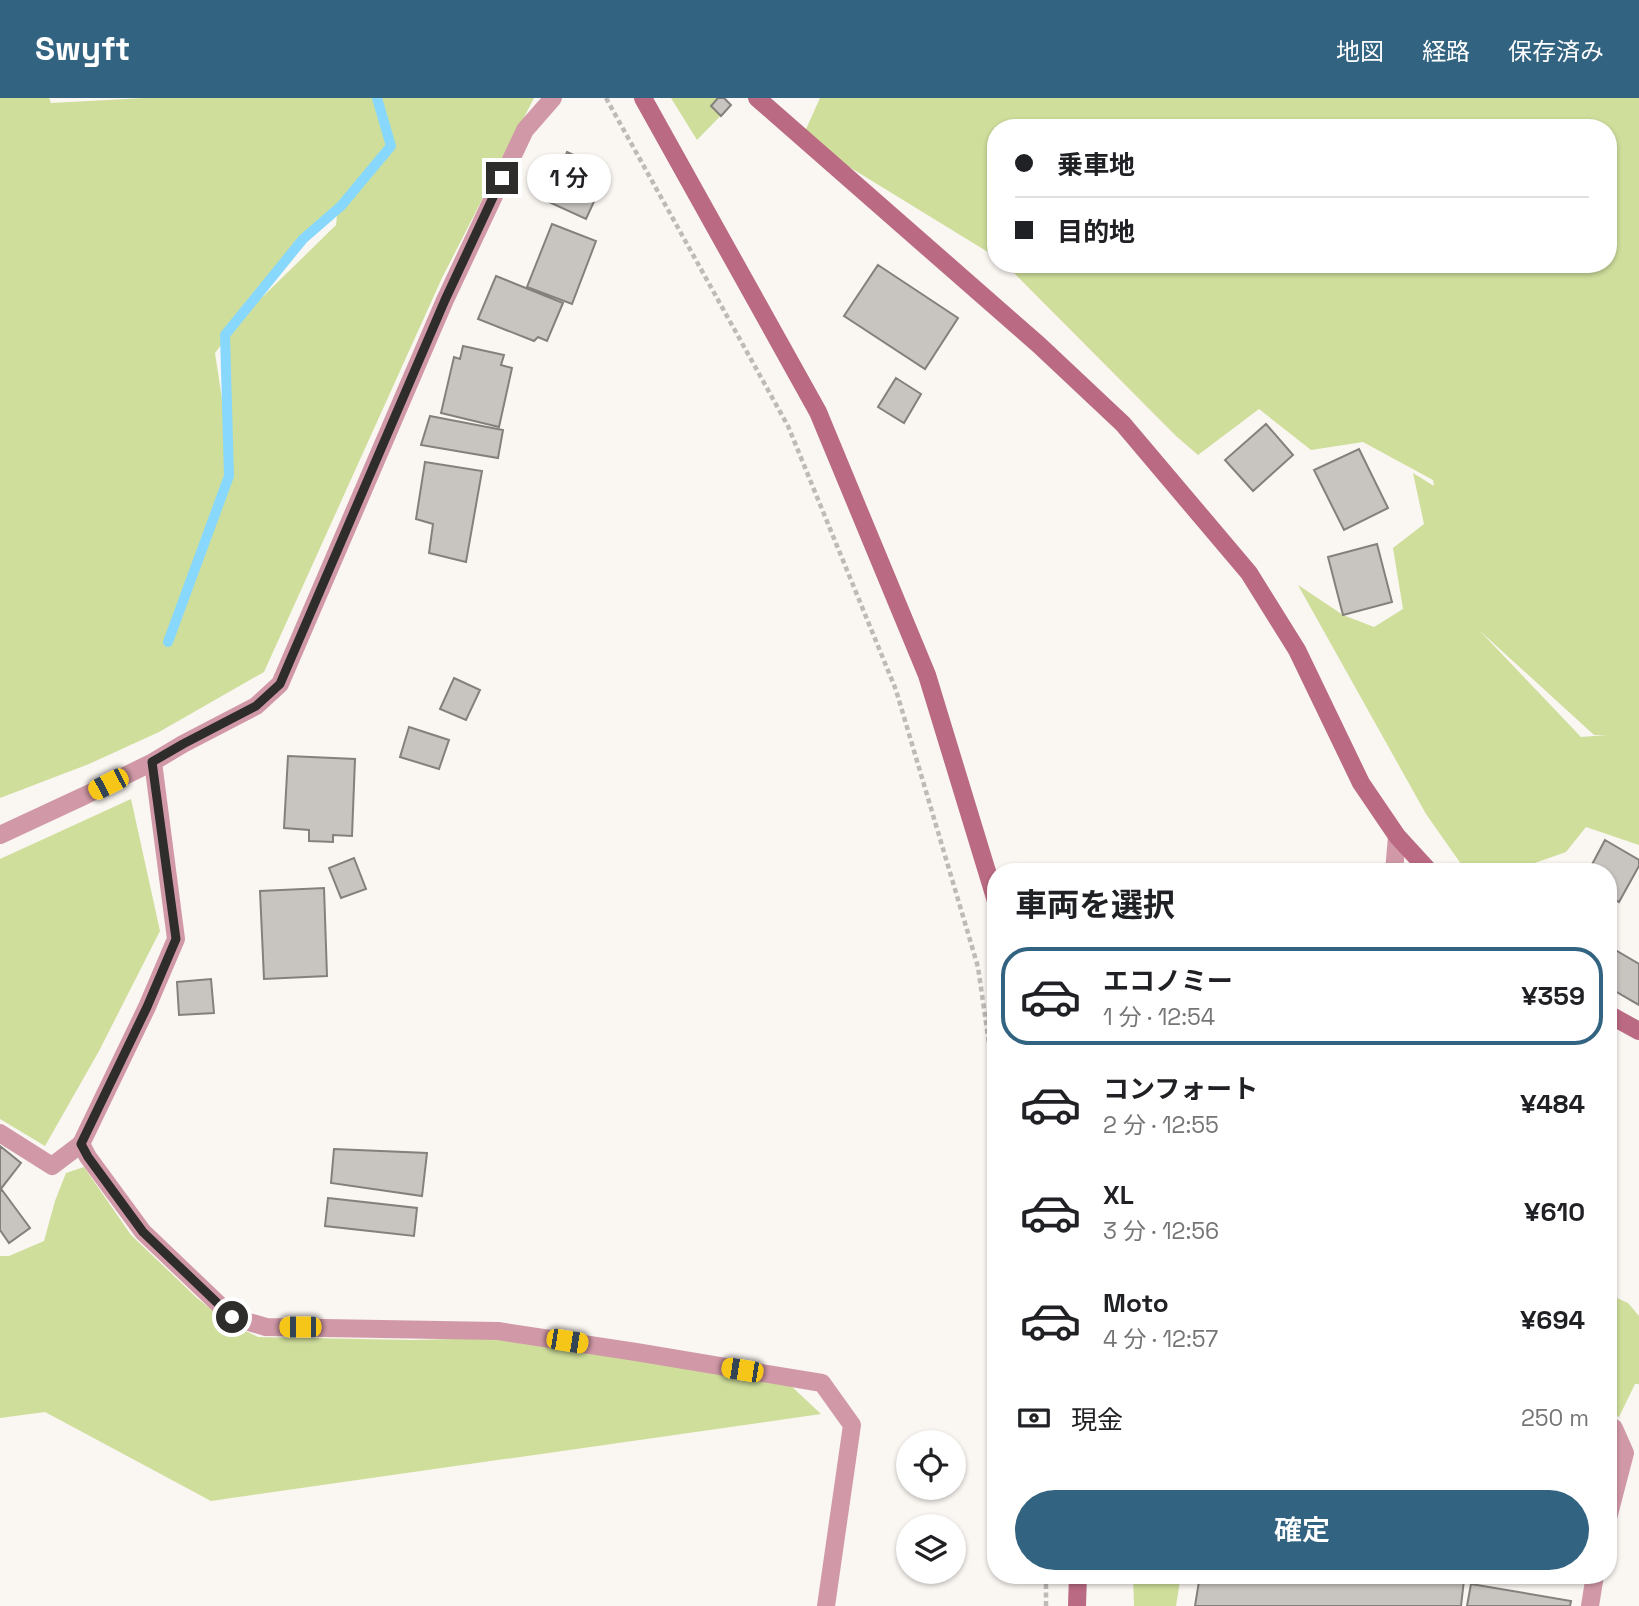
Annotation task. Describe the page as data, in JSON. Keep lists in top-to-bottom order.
{
  "page": {
    "header": "Swyft",
    "nav": ["地図", "経路", "保存済み"],
    "banner": ["乗車地", "目的地"],
    "bubble": "1 分",
    "heading": "車両を選択",
    "list": [
      {
        "name": "エコノミー",
        "note": "1 分 · 12:54",
        "value": "¥359"
      },
      {
        "name": "コンフォート",
        "note": "2 分 · 12:55",
        "value": "¥484"
      },
      {
        "name": "XL",
        "note": "3 分 · 12:56",
        "value": "¥610"
      },
      {
        "name": "Moto",
        "note": "4 分 · 12:57",
        "value": "¥694"
      }
    ],
    "pay": ["現金", "250 m"],
    "buttons": "確定"
  }
}
